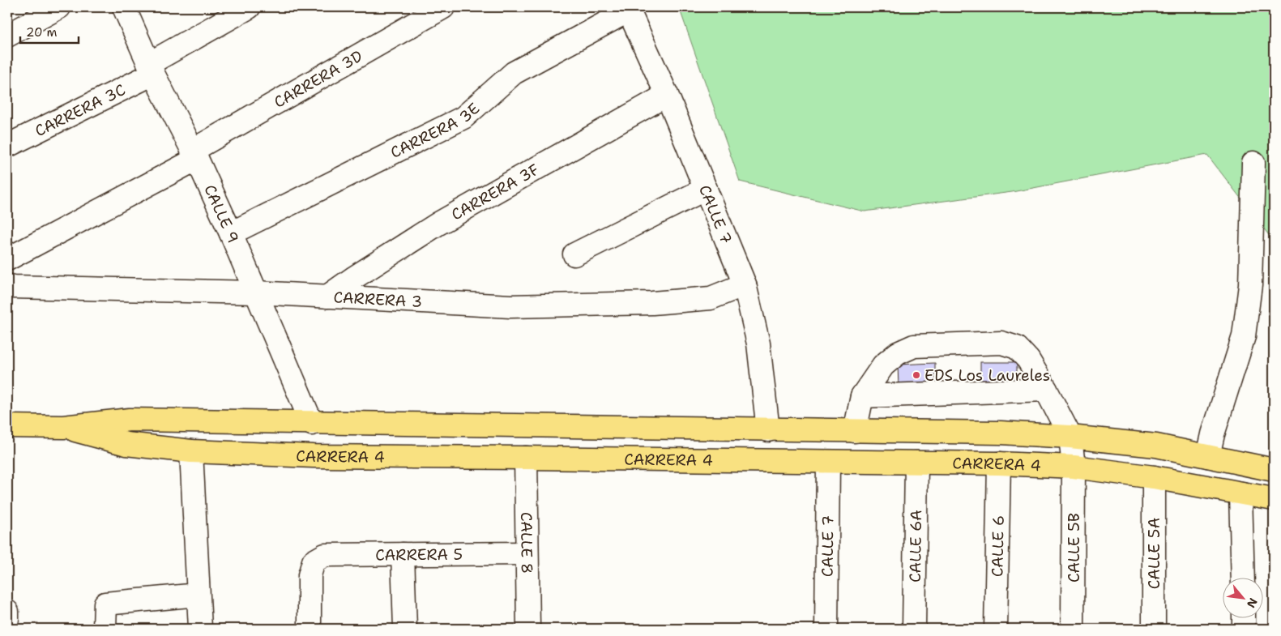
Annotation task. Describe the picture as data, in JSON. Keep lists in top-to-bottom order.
{
  "streets": {
    "main road": ["CARRERA 4"],
    "street": [
      "CARRERA 3D",
      "CARRERA 3C",
      "CARRERA 3E",
      "CARRERA 3F",
      "CALLE 9",
      "CALLE 7",
      "CARRERA 3",
      "CALLE 8",
      "CALLE 6A",
      "CALLE 6",
      "CALLE 5B",
      "CALLE 5A",
      "CARRERA 5"
    ]
  },
  "crossings": [
    ["CARRERA 3D", "CALLE 9"],
    ["CARRERA 3C", "CALLE 9"],
    ["CARRERA 3E", "CALLE 9"],
    ["CARRERA 3E", "CALLE 7"],
    ["CARRERA 3F", "CALLE 7"],
    ["CARRERA 3F", "CARRERA 3"],
    ["CALLE 9", "CARRERA 3"],
    ["CALLE 9", "CARRERA 4"],
    ["CALLE 7", "CARRERA 3"],
    ["CALLE 7", "CARRERA 4"],
    ["CARRERA 4", "CALLE 8"],
    ["CARRERA 4", "CALLE 6A"],
    ["CARRERA 4", "CALLE 6"],
    ["CARRERA 4", "CALLE 5B"],
    ["CARRERA 4", "CALLE 5A"],
    ["CALLE 8", "CARRERA 5"]
  ],
  "places": ["EDS Los Laureles"],
  "scale_bar": "20 m",
  "north": "bottom right"
}
